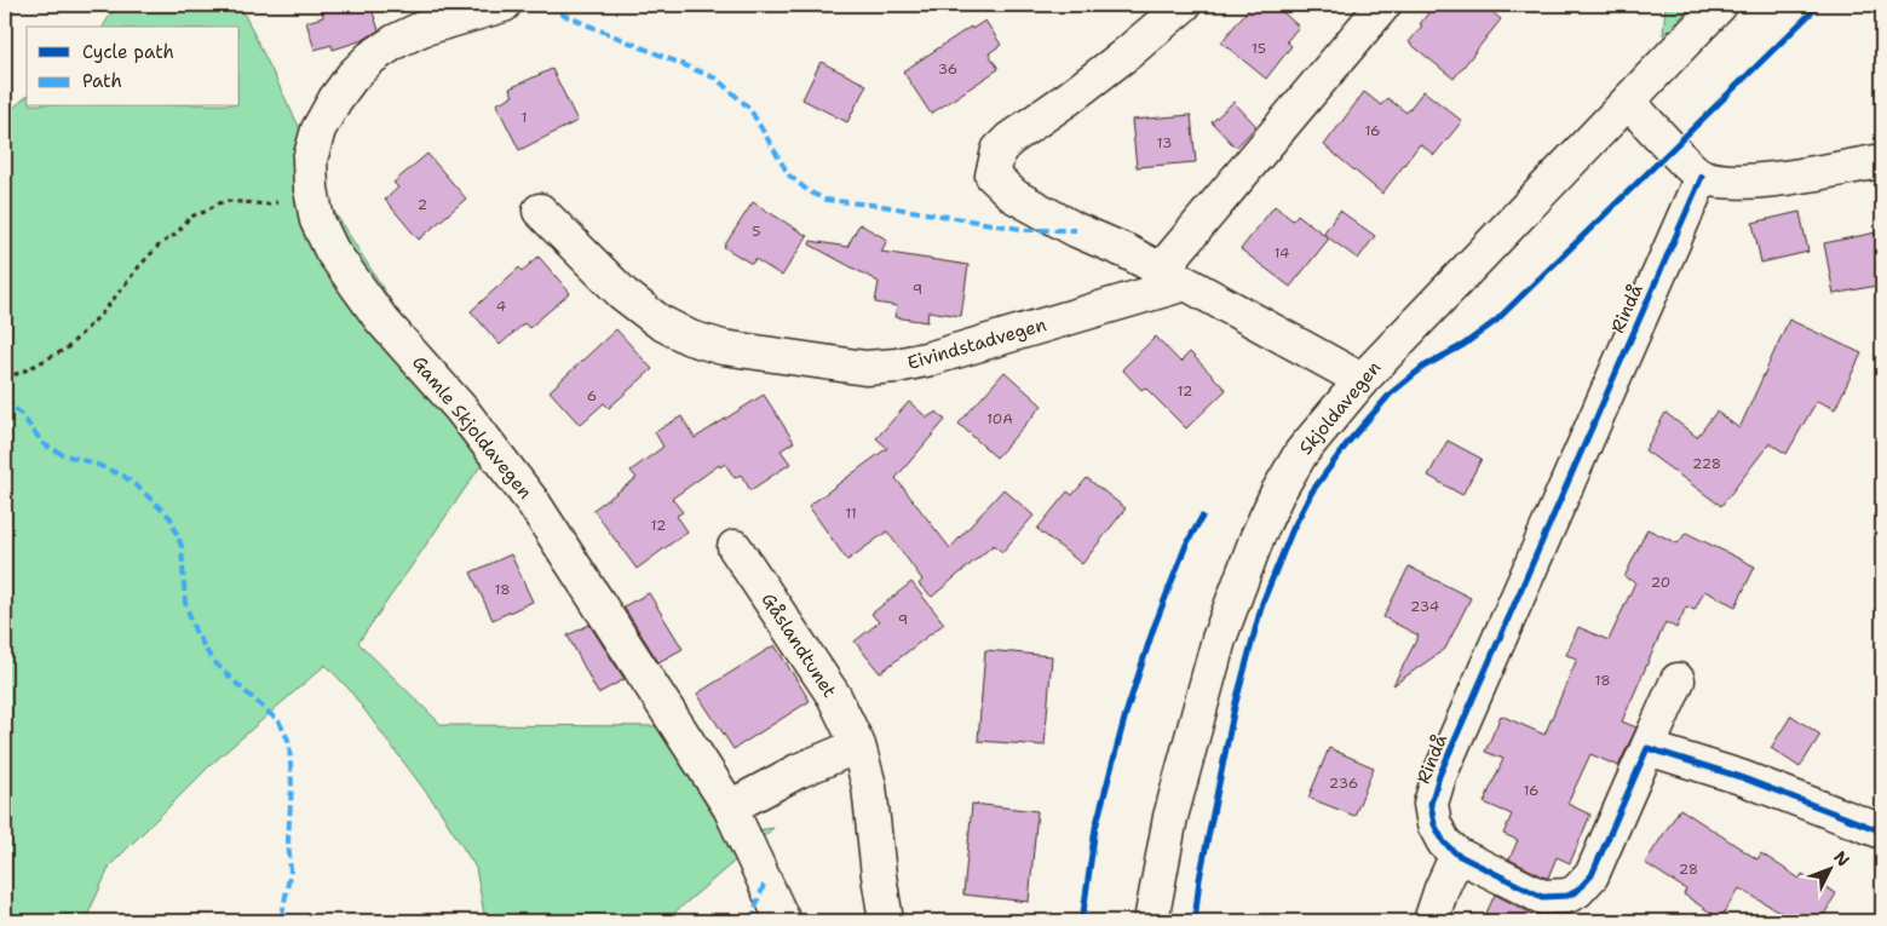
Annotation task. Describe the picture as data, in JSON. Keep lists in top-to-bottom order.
{
  "streets": {
    "street": [
      "Rindå",
      "Eivindstadvegen",
      "Skjoldavegen",
      "Gamle Skjoldavegen",
      "Gåslandtunet"
    ]
  },
  "house_numbers": [
    "15",
    "36",
    "1",
    "16",
    "13",
    "2",
    "5",
    "14",
    "9",
    "4",
    "12",
    "6",
    "10A",
    "228",
    "11",
    "12",
    "20",
    "18",
    "234",
    "9",
    "18",
    "236",
    "16",
    "28"
  ],
  "legend": ["Cycle path", "Path"],
  "north": "top right"
}
